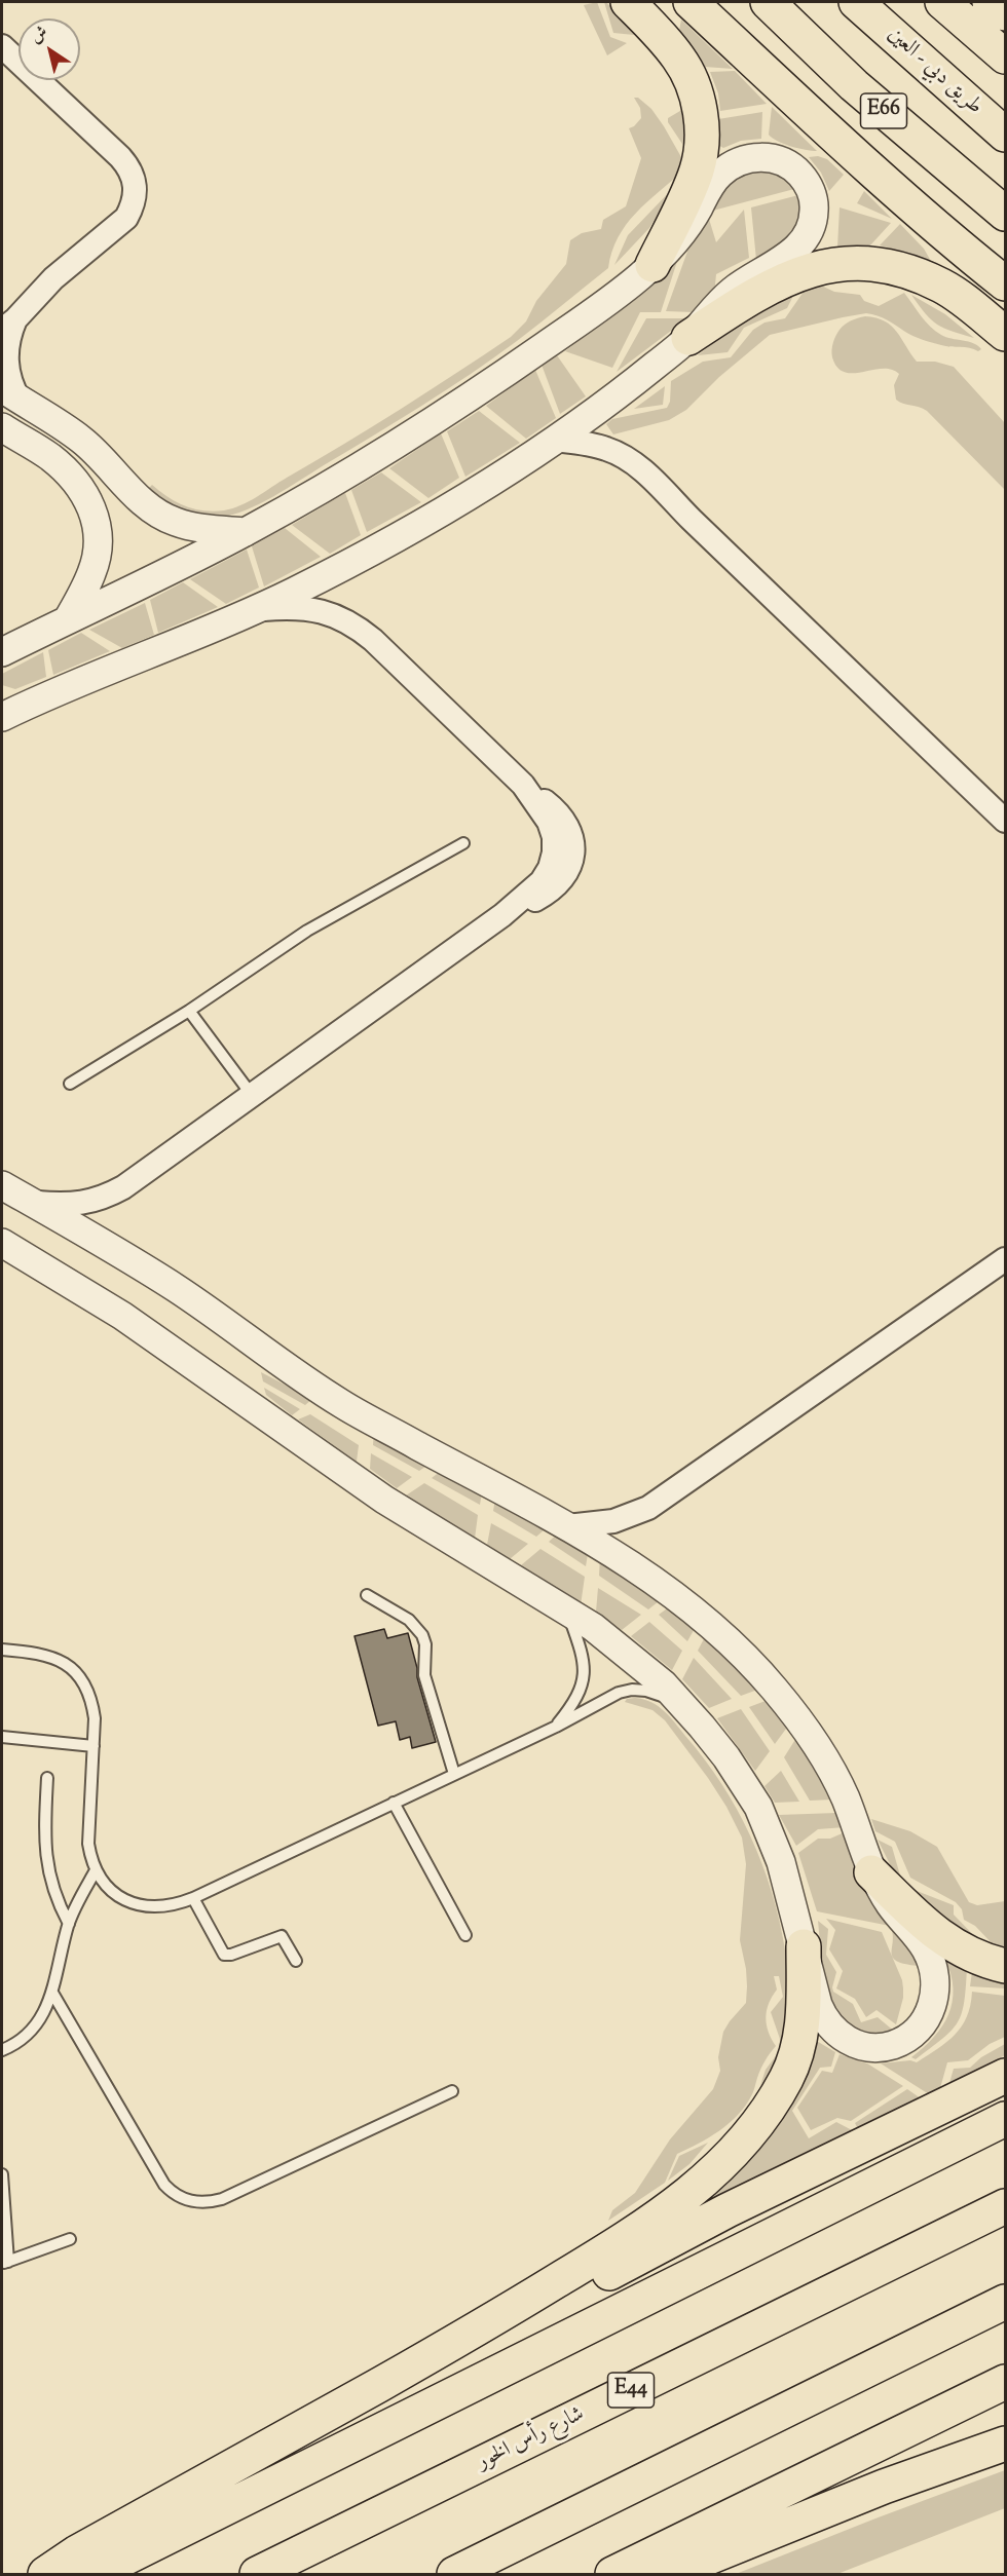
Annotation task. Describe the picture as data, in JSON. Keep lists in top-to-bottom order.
{
  "streets": {
    "highway": [
      "طريق دبي - العين",
      "E66",
      "E44",
      "شارع رأس الخور"
    ]
  },
  "north": "top left"
}
